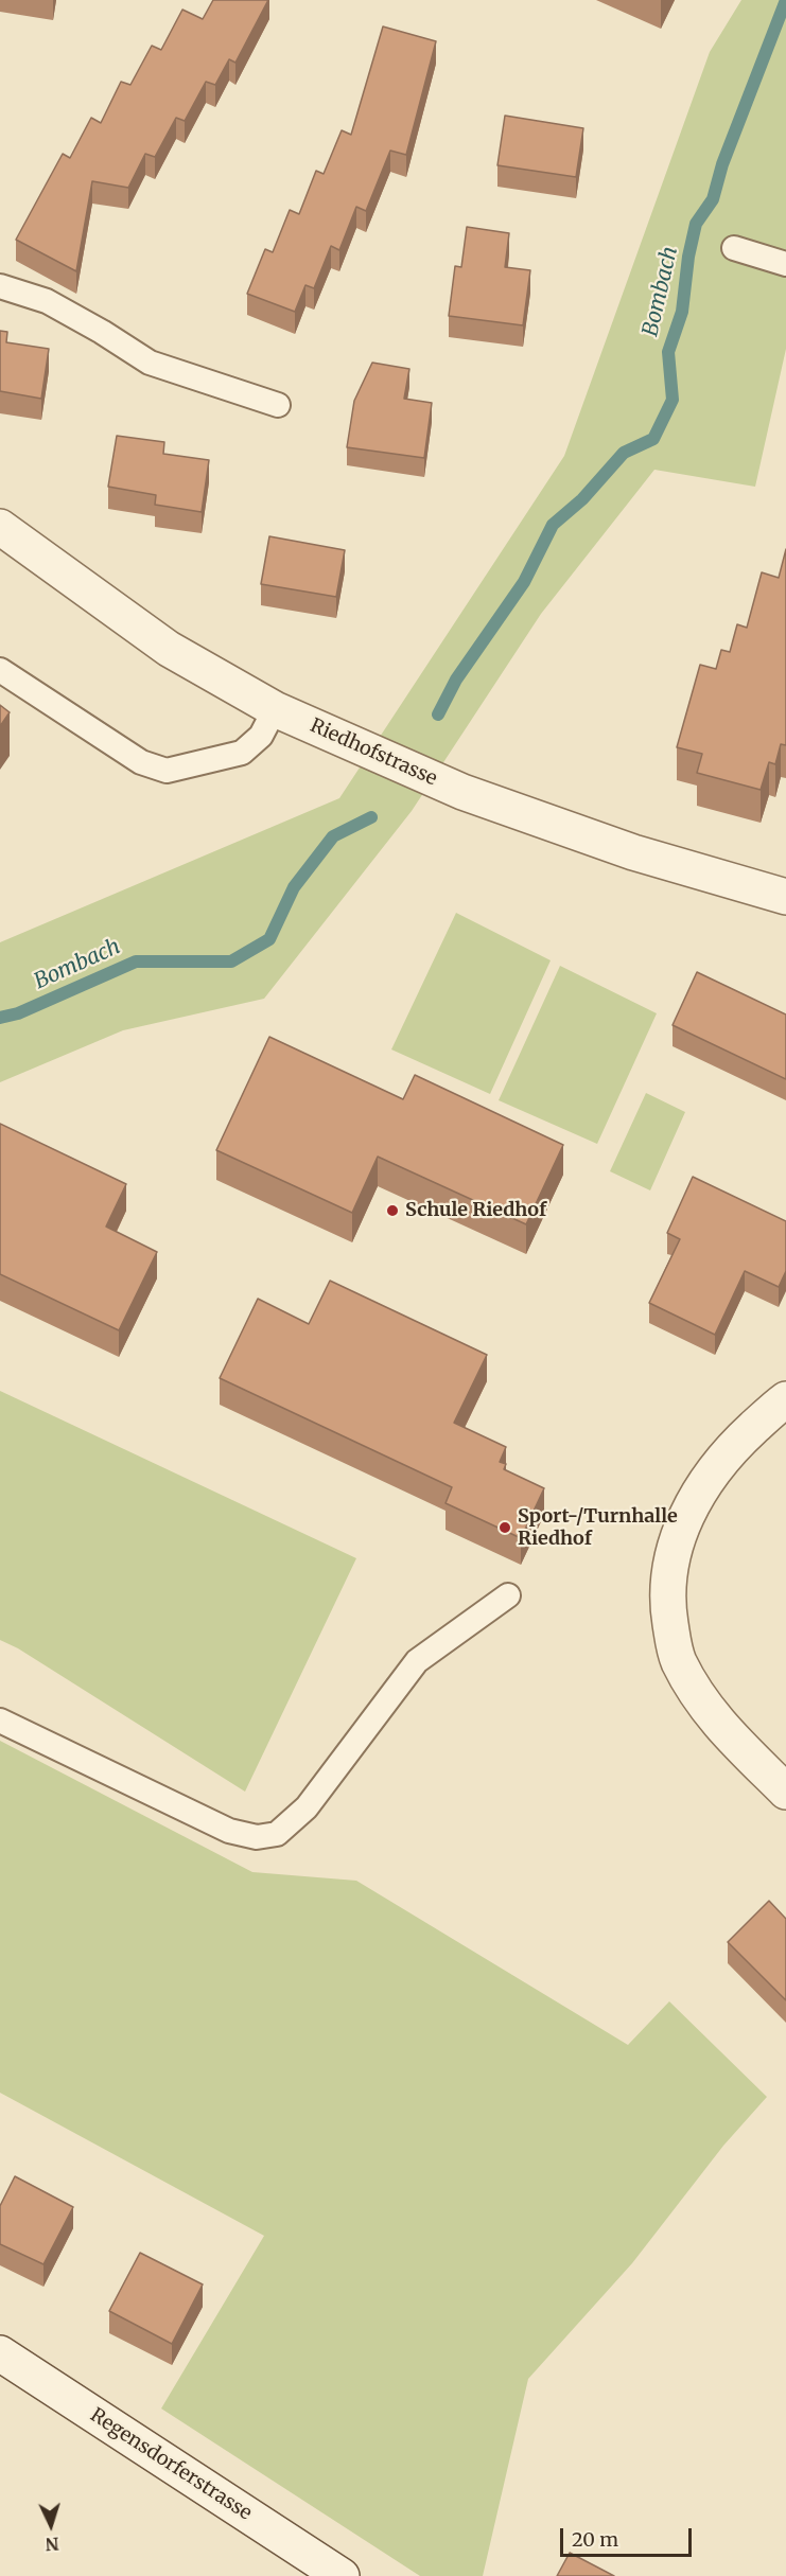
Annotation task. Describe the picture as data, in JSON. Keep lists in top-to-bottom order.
{
  "streets": {
    "street": ["Riedhofstrasse", "Regensdorferstrasse"]
  },
  "water": ["Bombach"],
  "places": ["Schule Riedhof", "Sport-/Turnhalle Riedhof"],
  "scale_bar": "20 m",
  "north": "bottom"
}
